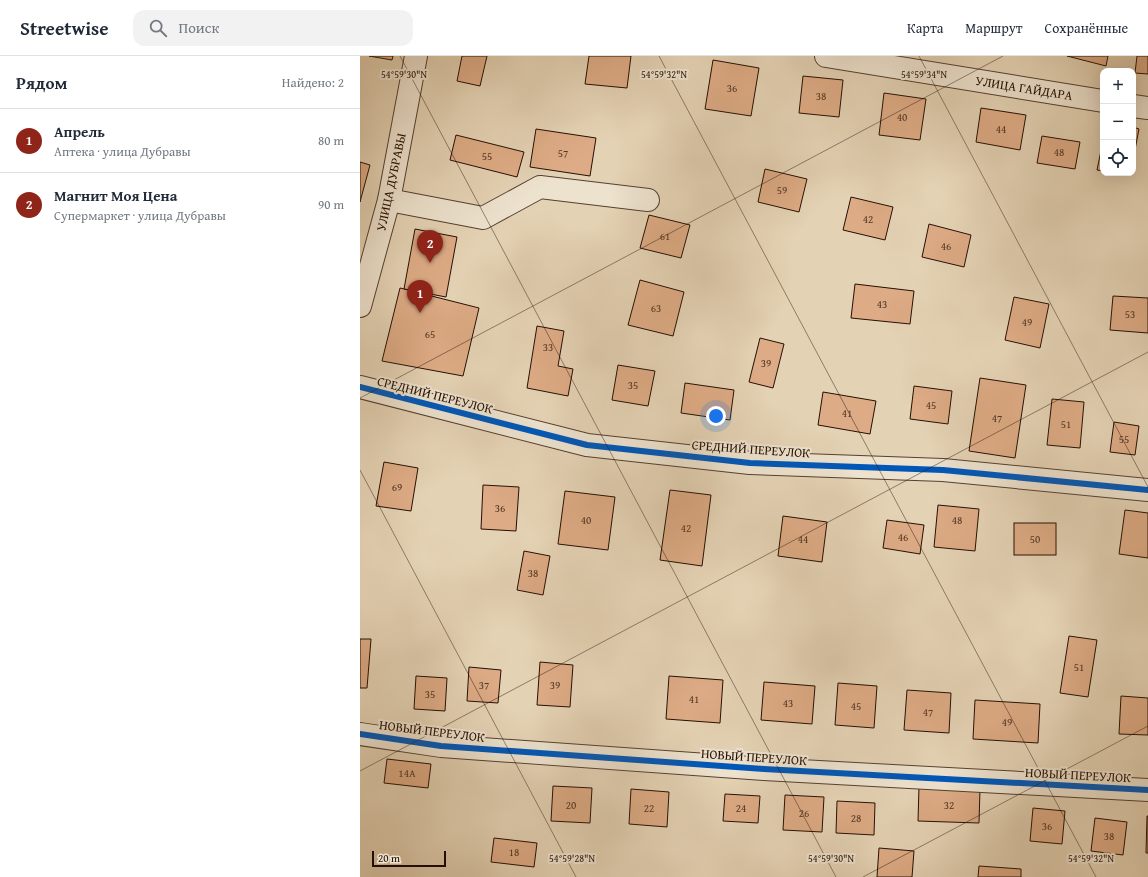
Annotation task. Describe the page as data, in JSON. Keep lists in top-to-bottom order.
{
  "streets": {
    "street": [
      "УЛИЦА ГАЙДАРА",
      "УЛИЦА ДУБРАВЫ",
      "СРЕДНИЙ ПЕРЕУЛОК",
      "НОВЫЙ ПЕРЕУЛОК"
    ]
  },
  "house_numbers": [
    "36",
    "38",
    "40",
    "44",
    "48",
    "57",
    "55",
    "59",
    "42",
    "61",
    "46",
    "43",
    "63",
    "53",
    "49",
    "65",
    "33",
    "39",
    "35",
    "45",
    "41",
    "47",
    "51",
    "55",
    "69",
    "36",
    "40",
    "48",
    "42",
    "46",
    "44",
    "50",
    "38",
    "51",
    "37",
    "39",
    "35",
    "41",
    "43",
    "45",
    "47",
    "49",
    "14А",
    "20",
    "32",
    "22",
    "24",
    "26",
    "28",
    "36",
    "38",
    "18"
  ],
  "scale_bar": "20 m",
  "page": {
    "header": "Streetwise",
    "search": "Поиск",
    "nav": ["Карта", "Маршрут", "Сохранённые"],
    "heading": ["Рядом", "Найдено: 2"],
    "map_buttons": ["+", "−"],
    "list": [
      {
        "mark": "1",
        "name": "Апрель",
        "note": "Аптека · улица Дубравы",
        "value": "80 m"
      },
      {
        "mark": "2",
        "name": "Магнит Моя Цена",
        "note": "Супермаркет · улица Дубравы",
        "value": "90 m"
      }
    ],
    "pins": ["2", "1"],
    "scale": "20 m"
  },
  "coordinates": [
    "54°59'30\"N",
    "54°59'32\"N",
    "54°59'34\"N",
    "54°59'28\"N"
  ]
}
